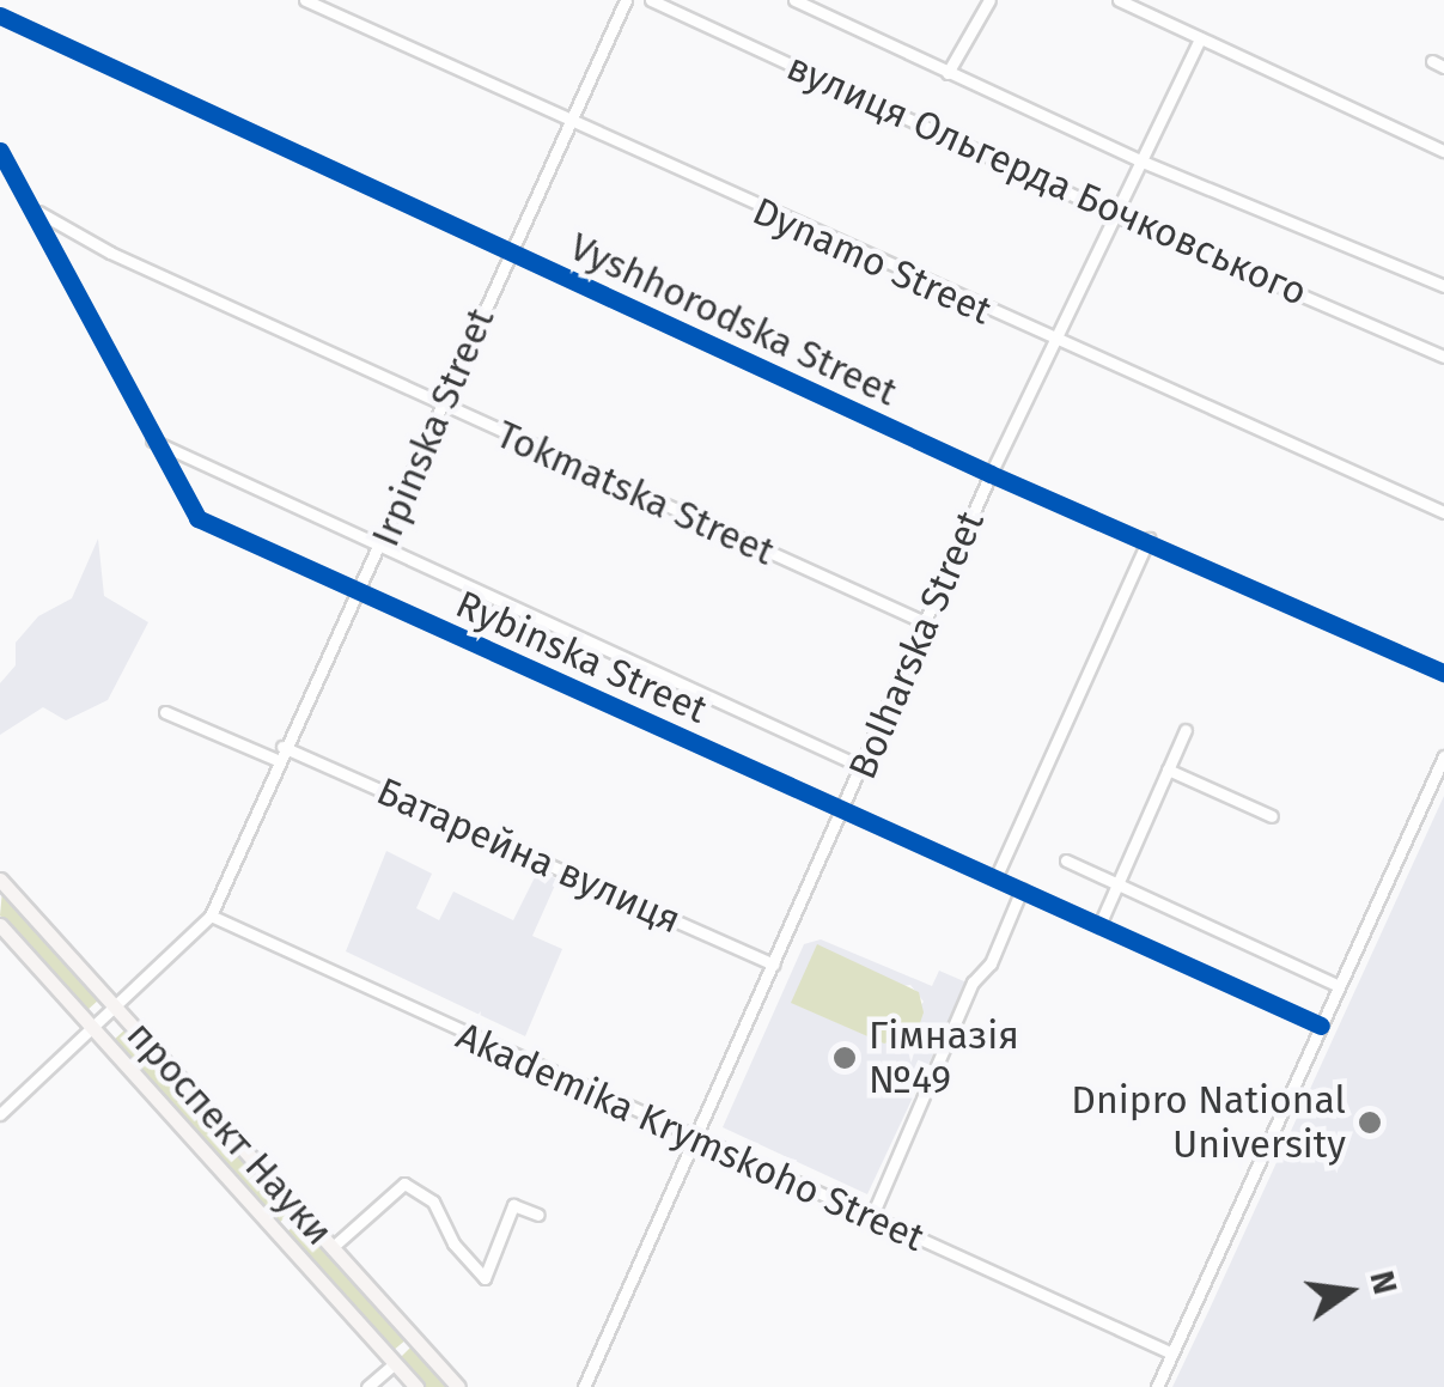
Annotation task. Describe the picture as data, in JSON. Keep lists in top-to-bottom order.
{
  "streets": {
    "main road": ["проспект Науки"],
    "street": [
      "вулиця Ольгерда Бочковського",
      "Dynamo Street",
      "Vyshhorodska Street",
      "Irpinska Street",
      "Tokmatska Street",
      "Bolharska Street",
      "Rybinska Street",
      "Батарейна вулиця",
      "Akademika Krymskoho Street"
    ]
  },
  "crossings": [
    ["вулиця Ольгерда Бочковського", "Bolharska Street"],
    ["Dynamo Street", "Irpinska Street"],
    ["Dynamo Street", "Bolharska Street"],
    ["Vyshhorodska Street", "Irpinska Street"],
    ["Vyshhorodska Street", "Bolharska Street"],
    ["Irpinska Street", "Tokmatska Street"],
    ["Irpinska Street", "Rybinska Street"],
    ["Irpinska Street", "Батарейна вулиця"],
    ["Irpinska Street", "проспект Науки"],
    ["Irpinska Street", "Akademika Krymskoho Street"],
    ["Tokmatska Street", "Bolharska Street"],
    ["Tokmatska Street", "Rybinska Street"],
    ["Bolharska Street", "Rybinska Street"],
    ["Bolharska Street", "Батарейна вулиця"],
    ["Bolharska Street", "Akademika Krymskoho Street"]
  ],
  "places": ["Гімназія №49", "Dnipro National University"],
  "north": "right"
}
